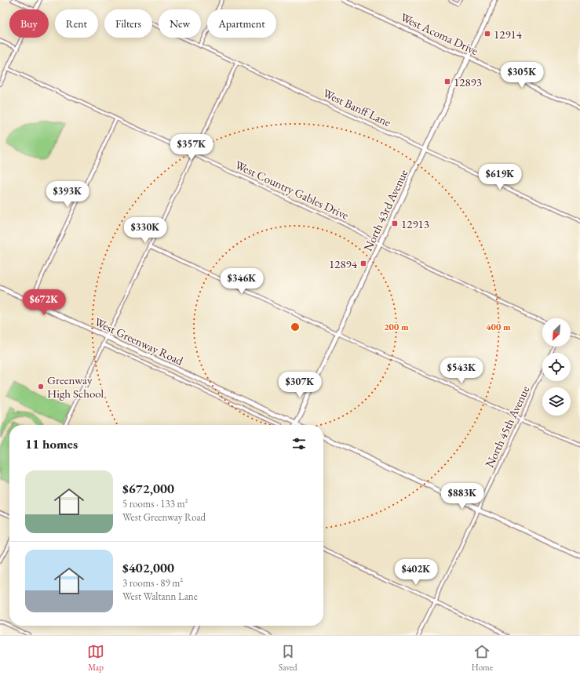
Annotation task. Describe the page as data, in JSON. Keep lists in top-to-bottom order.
{
  "streets": {
    "main road": ["North 43rd Avenue", "West Greenway Road"],
    "street": [
      "West Acoma Drive",
      "West Banff Lane",
      "West Country Gables Drive",
      "North 45th Avenue"
    ]
  },
  "crossings": [
    ["West Acoma Drive", "North 43rd Avenue"],
    ["West Banff Lane", "North 43rd Avenue"],
    ["West Country Gables Drive", "North 43rd Avenue"],
    ["North 43rd Avenue", "West Greenway Road"]
  ],
  "places": {
    "transit": [
      "12914",
      "12893",
      "12913",
      "12894"
    ],
    "other": ["Greenway High School"]
  },
  "north": "bottom left",
  "page": {
    "chip": [
      "Buy",
      "Rent",
      "Filters",
      "New",
      "Apartment"
    ],
    "price": [
      "$305K",
      "$357K",
      "$619K",
      "$393K",
      "$330K",
      "$346K",
      "$672K",
      "$543K",
      "$307K",
      "$883K",
      "$402K"
    ],
    "heading": "11 homes",
    "list": [
      {
        "name": "$672,000",
        "note": "5 rooms · 133 m² · West Greenway Road"
      },
      {
        "name": "$402,000",
        "note": "3 rooms · 89 m² · West Waltann Lane"
      }
    ],
    "tabs": ["Map", "Saved", "Home"]
  },
  "rings": ["200 m", "400 m"]
}
